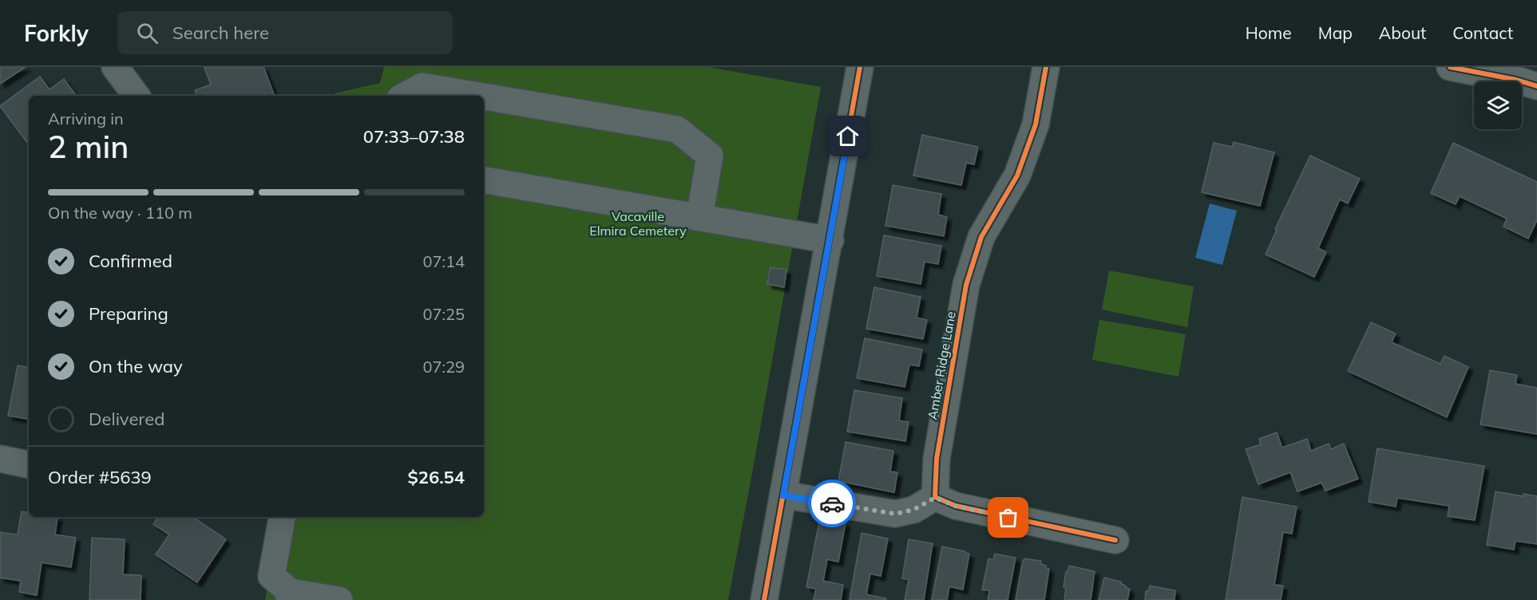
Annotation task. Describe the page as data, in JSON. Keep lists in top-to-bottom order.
{
  "streets": {
    "street": ["Amber Ridge Lane"]
  },
  "parks": ["Vacaville Elmira Cemetery"],
  "page": {
    "header": "Forkly",
    "search": "Search here",
    "nav": [
      "Home",
      "Map",
      "About",
      "Contact"
    ],
    "heading": ["2 min", "Arriving in", "07:33–07:38"],
    "panel": ["Order #5639", "$26.54"],
    "bar": "On the way · 110 m",
    "list": [
      ["Confirmed", "07:14"],
      ["Preparing", "07:25"],
      ["On the way", "07:29"],
      "Delivered"
    ]
  }
}
